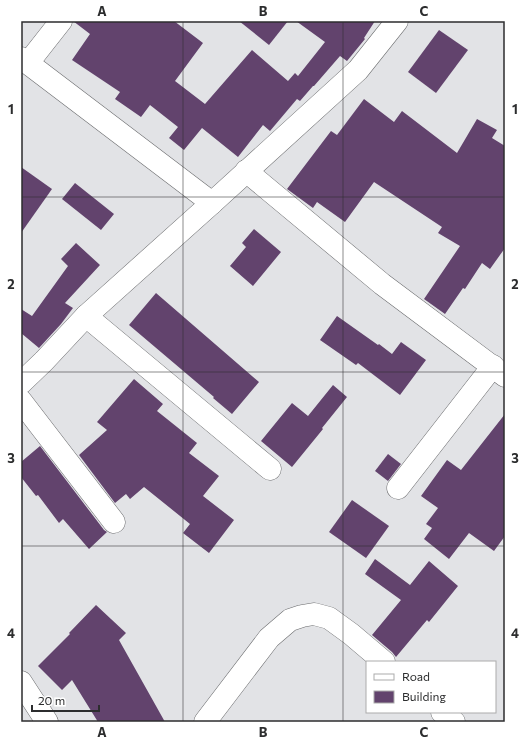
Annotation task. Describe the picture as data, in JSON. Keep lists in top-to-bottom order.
{
  "legend": ["Road", "Building"],
  "scale_bar": "20 m",
  "grid": {
    "columns": ["A", "B", "C"],
    "rows": [
      "1",
      "2",
      "3",
      "4"
    ]
  }
}
